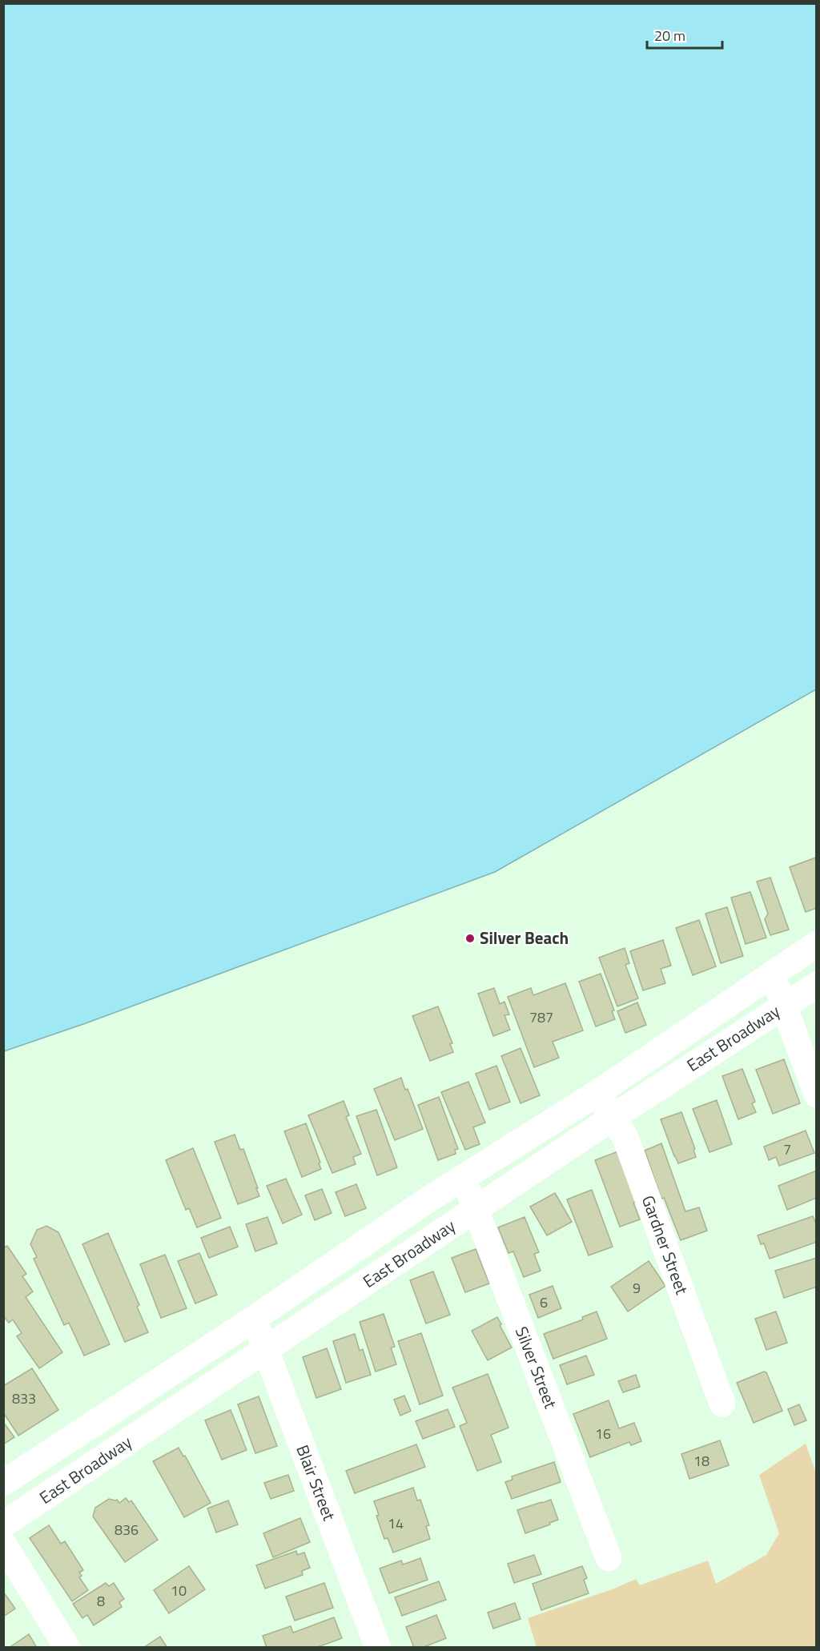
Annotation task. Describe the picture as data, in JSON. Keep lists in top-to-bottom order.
{
  "streets": {
    "street": [
      "East Broadway",
      "Gardner Street",
      "Silver Street",
      "Blair Street"
    ]
  },
  "crossings": [
    ["East Broadway", "Gardner Street"],
    ["East Broadway", "Silver Street"],
    ["East Broadway", "Blair Street"]
  ],
  "places": ["Silver Beach"],
  "house_numbers": [
    "787",
    "7",
    "9",
    "6",
    "833",
    "16",
    "18",
    "14",
    "836",
    "10",
    "8"
  ],
  "scale_bar": "20 m"
}
